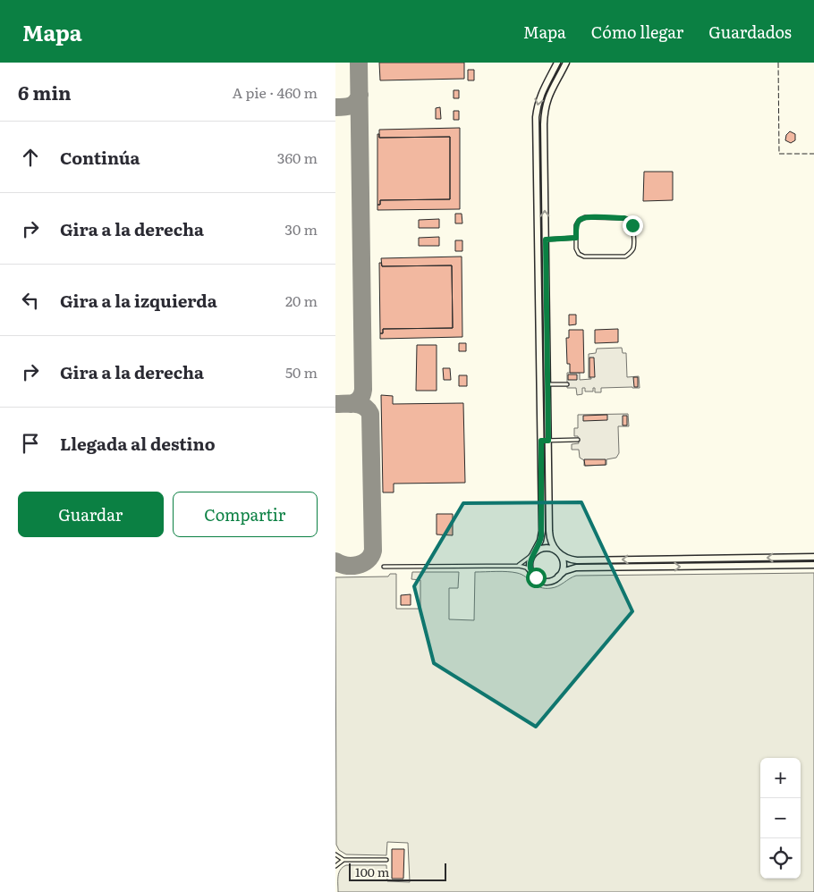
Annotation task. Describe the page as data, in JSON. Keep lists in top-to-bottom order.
{
  "scale_bar": "100 m",
  "page": {
    "header": "Mapa",
    "nav": ["Mapa", "Cómo llegar", "Guardados"],
    "heading": ["6 min", "A pie · 460 m"],
    "list": [
      ["Continúa", "360 m"],
      ["Gira a la derecha", "30 m"],
      ["Gira a la izquierda", "20 m"],
      ["Gira a la derecha", "50 m"],
      "Llegada al destino"
    ],
    "buttons": ["Guardar", "Compartir"],
    "map_buttons": ["+", "−"],
    "scale": "100 m"
  }
}
